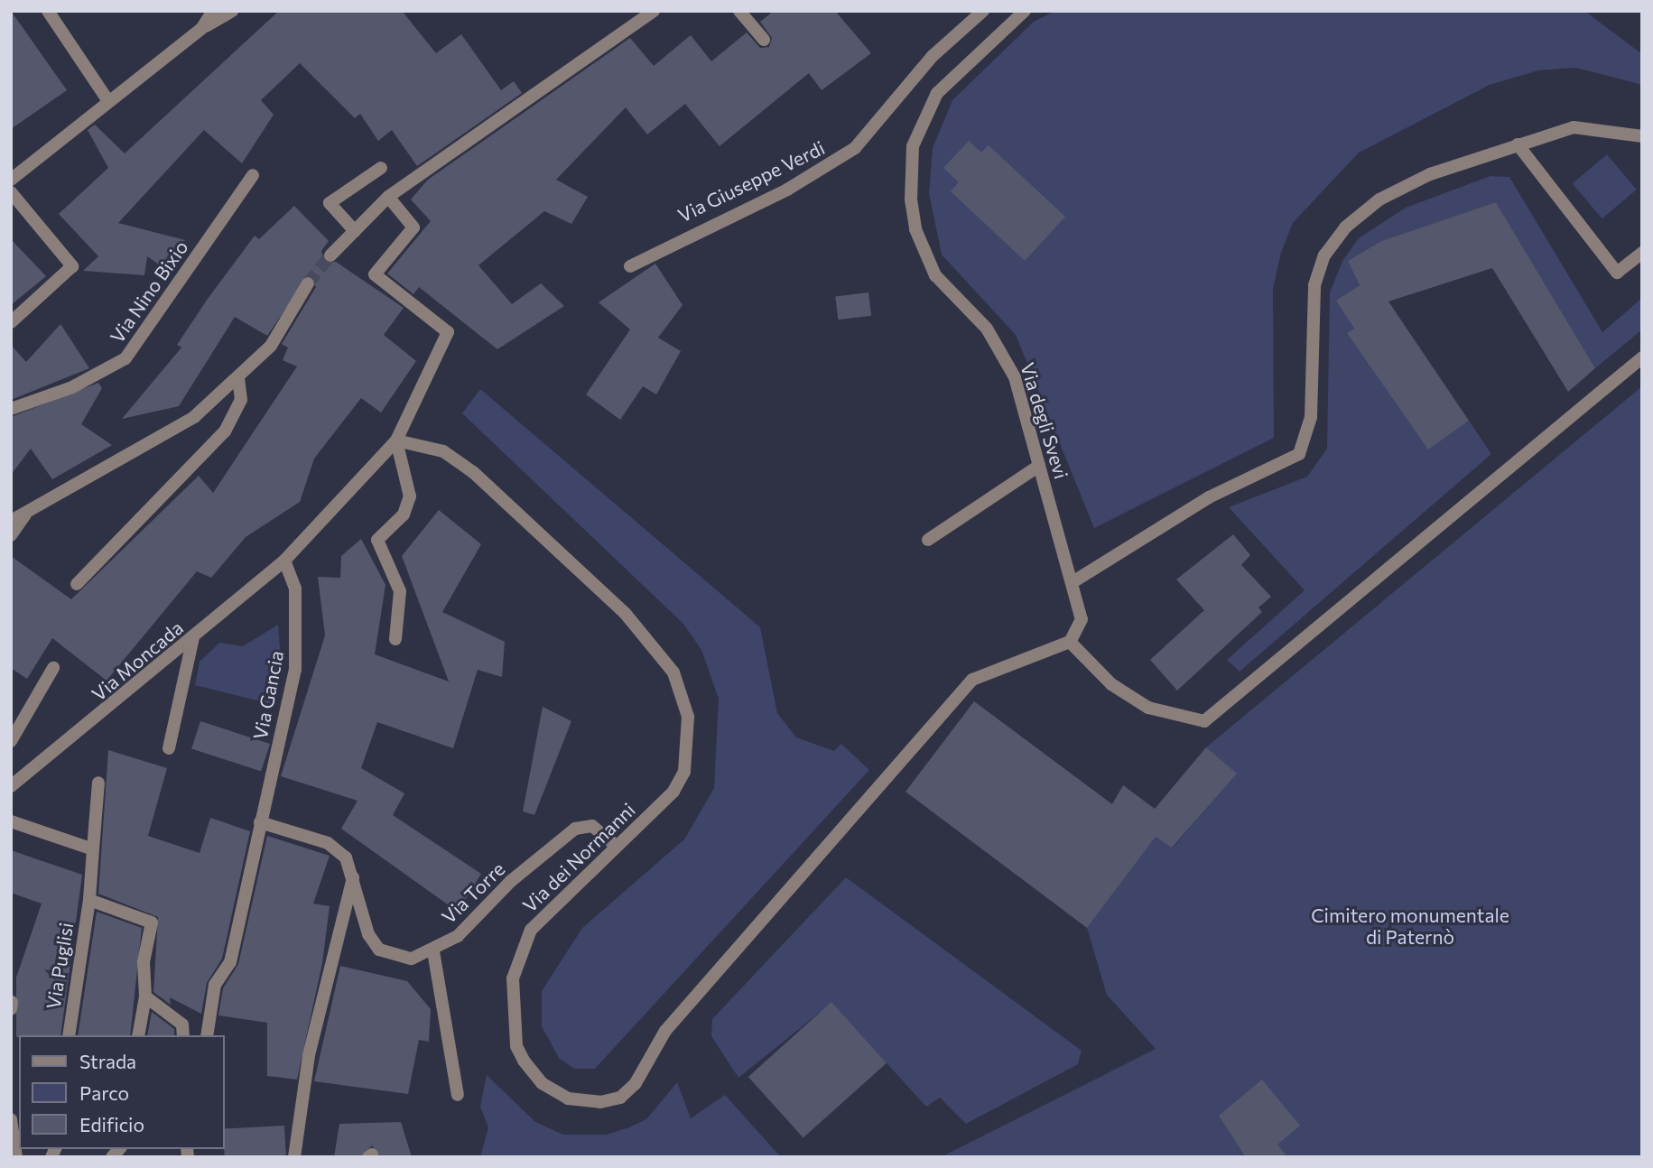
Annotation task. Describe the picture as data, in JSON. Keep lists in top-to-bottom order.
{
  "streets": {
    "street": [
      "Via Giuseppe Verdi",
      "Via Nino Bixio",
      "Via degli Svevi",
      "Via Moncada",
      "Via Gancia",
      "Via dei Normanni",
      "Via Torre",
      "Via Puglisi"
    ]
  },
  "crossings": [
    ["Via degli Svevi", "Via dei Normanni"],
    ["Via Moncada", "Via Gancia"],
    ["Via dei Normanni", "Via Torre"]
  ],
  "parks": ["Cimitero monumentale di Paternò"],
  "legend": ["Strada", "Parco", "Edificio"]
}
